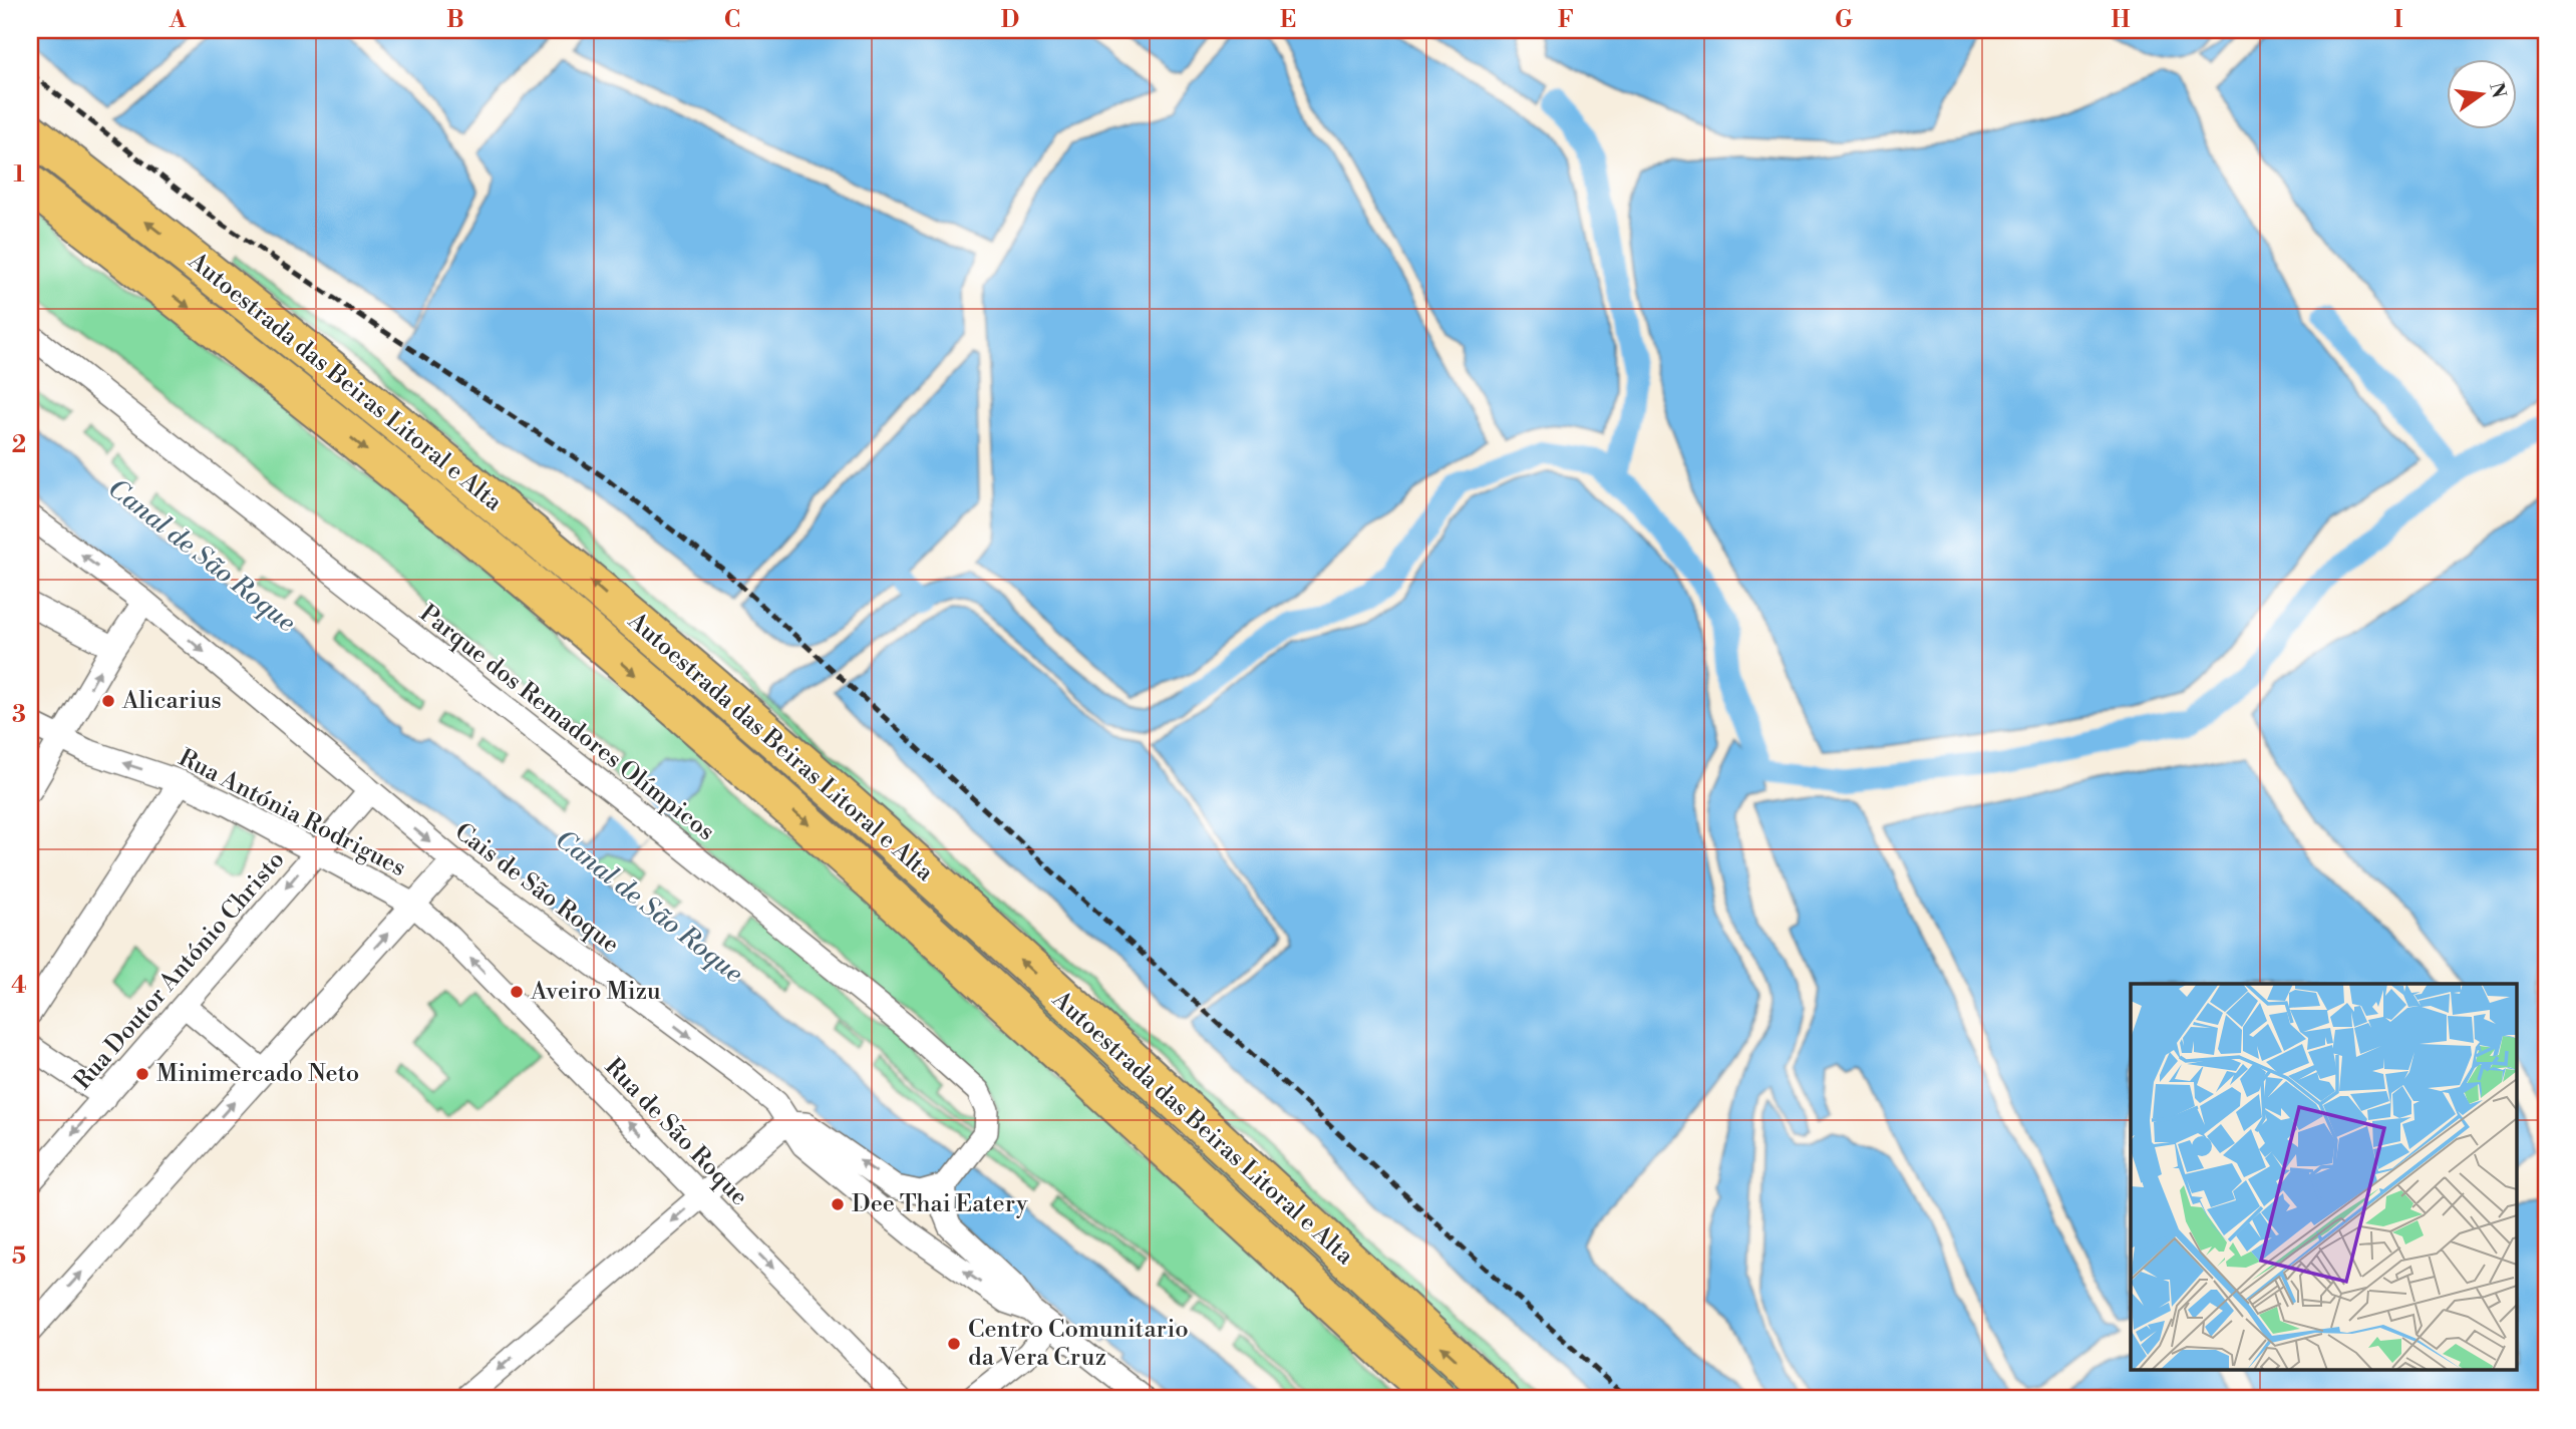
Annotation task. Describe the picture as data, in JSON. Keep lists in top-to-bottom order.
{
  "streets": {
    "highway": ["Autoestrada das Beiras Litoral e Alta"],
    "street": [
      "Parque dos Remadores Olímpicos",
      "Rua Antónia Rodrigues",
      "Cais de São Roque",
      "Rua Doutor António Christo",
      "Rua de São Roque"
    ]
  },
  "crossings": [
    ["Rua Antónia Rodrigues", "Rua Doutor António Christo"],
    ["Rua Antónia Rodrigues", "Rua de São Roque"],
    ["Cais de São Roque", "Rua Doutor António Christo"]
  ],
  "water": ["Canal de São Roque"],
  "places": [
    "Alicarius",
    "Aveiro Mizu",
    "Minimercado Neto",
    "Dee Thai Eatery",
    "Centro Comunitario da Vera Cruz"
  ],
  "north": "right",
  "grid": {
    "columns": [
      "A",
      "B",
      "C",
      "D",
      "E",
      "F",
      "G",
      "H",
      "I"
    ],
    "rows": [
      "1",
      "2",
      "3",
      "4",
      "5"
    ]
  }
}
